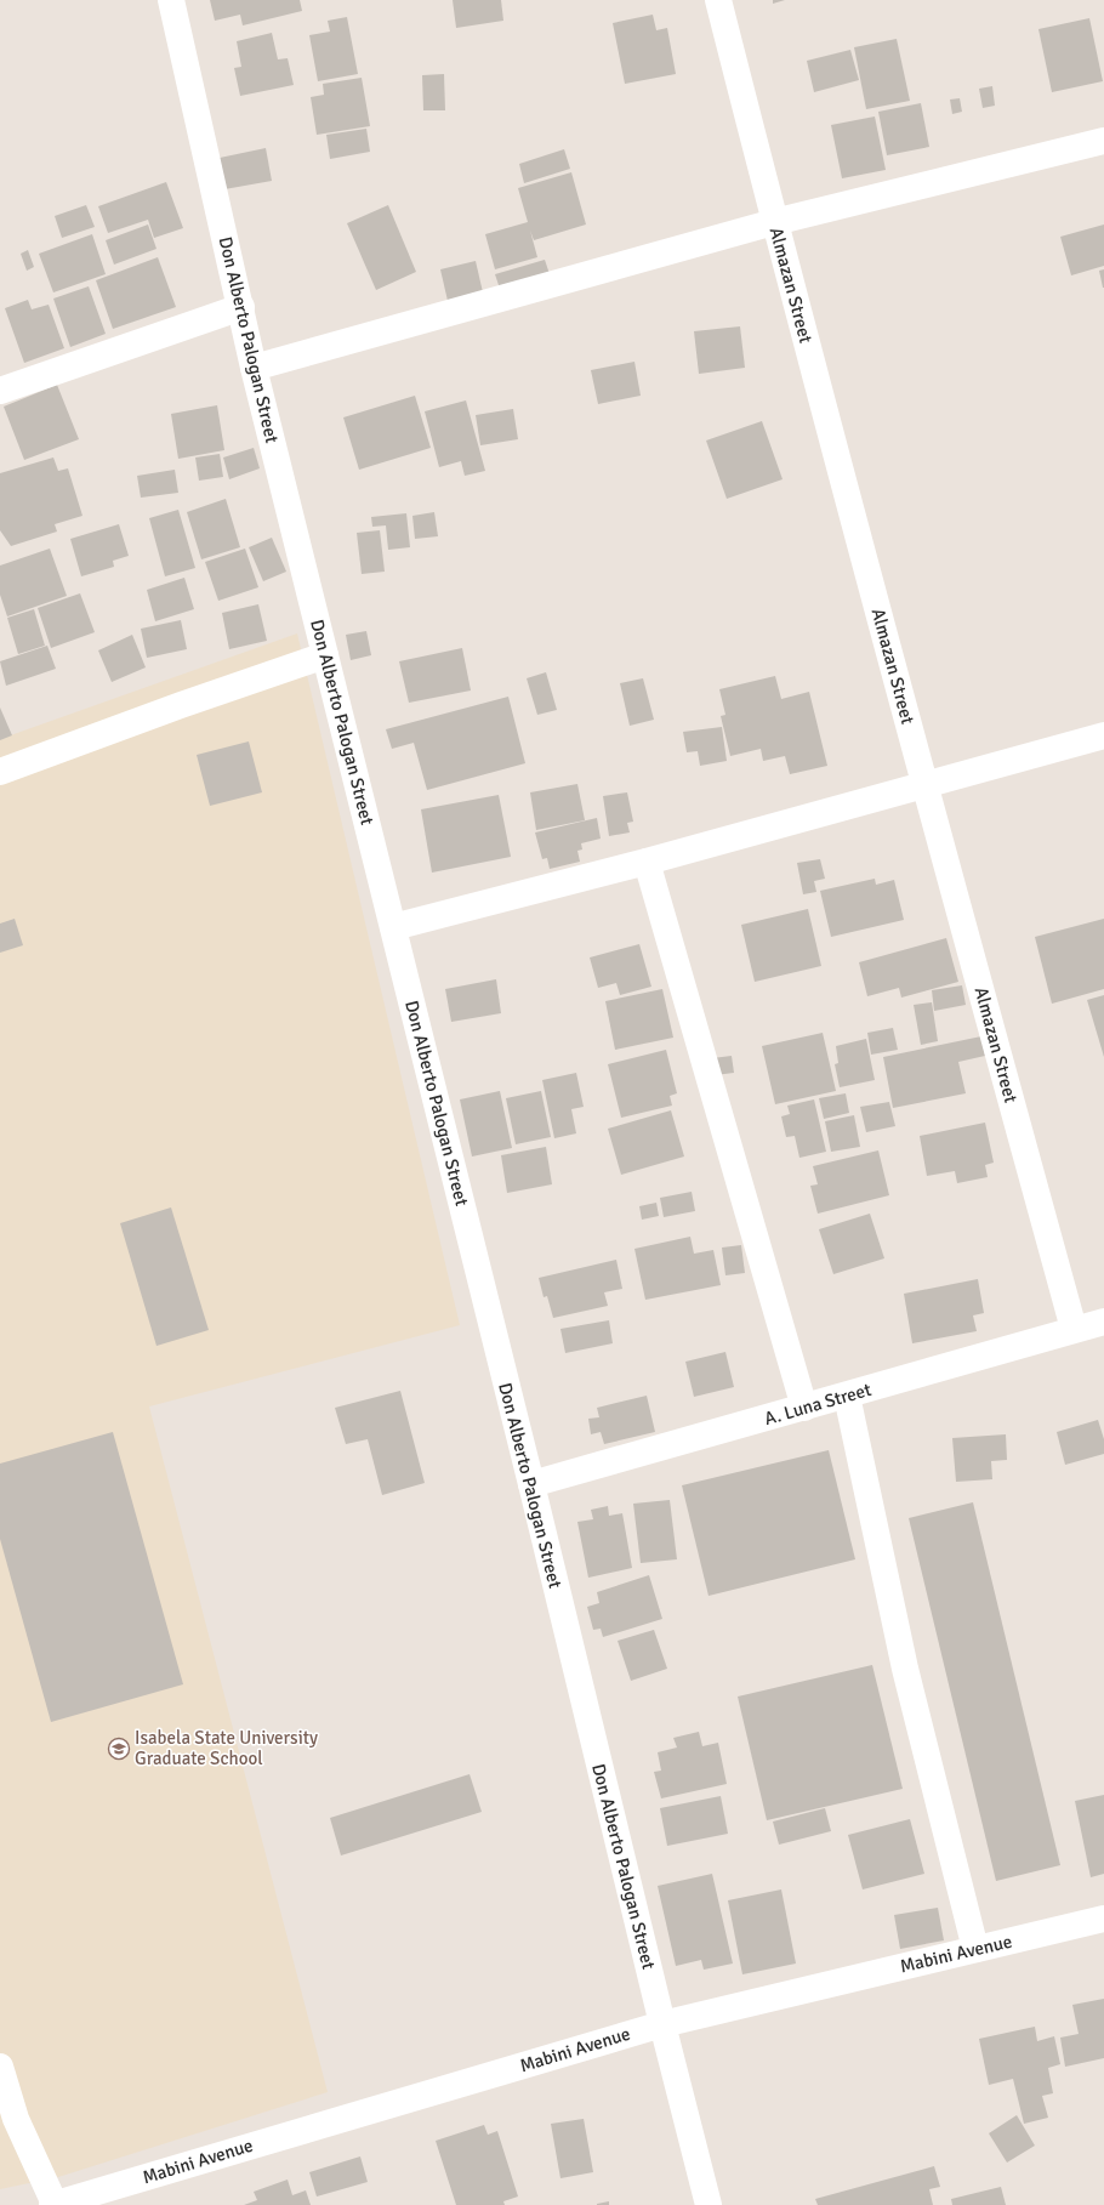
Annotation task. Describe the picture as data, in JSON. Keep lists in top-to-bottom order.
{
  "streets": {
    "street": [
      "Almazan Street",
      "Don Alberto Palogan Street",
      "A. Luna Street",
      "Mabini Avenue"
    ]
  },
  "crossings": [
    ["Almazan Street", "A. Luna Street"],
    ["Don Alberto Palogan Street", "A. Luna Street"],
    ["Don Alberto Palogan Street", "Mabini Avenue"]
  ],
  "places": {
    "school or university": ["Isabela State University Graduate School"]
  }
}
